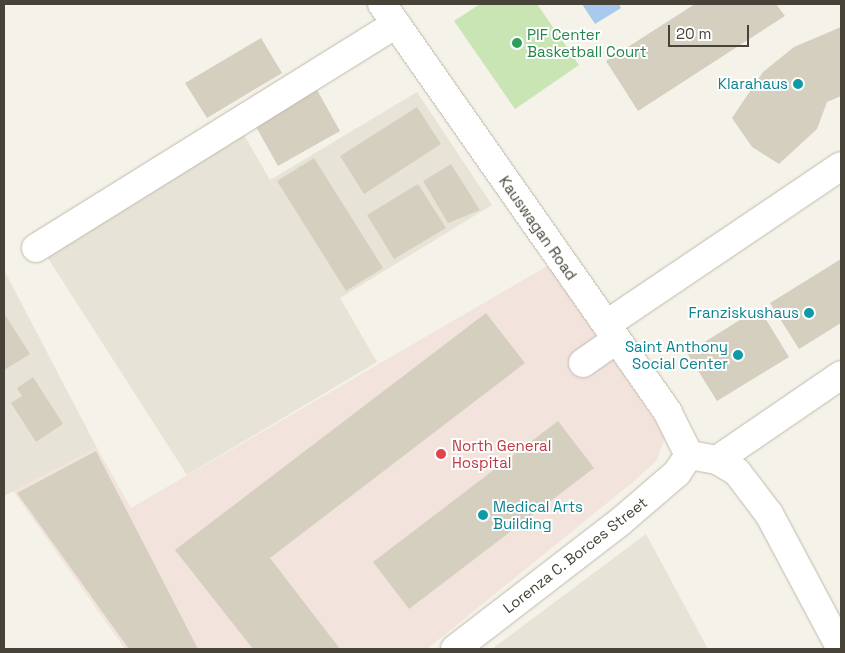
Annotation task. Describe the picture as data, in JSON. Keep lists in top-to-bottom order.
{
  "streets": {
    "street": ["Kauswagan Road", "Lorenza C. Borces Street"]
  },
  "crossings": [
    ["Kauswagan Road", "Lorenza C. Borces Street"]
  ],
  "places": [
    "PIF Center Basketball Court",
    "Klarahaus",
    "Franziskushaus",
    "Saint Anthony Social Center",
    "North General Hospital",
    "Medical Arts Building"
  ],
  "scale_bar": "20 m"
}
